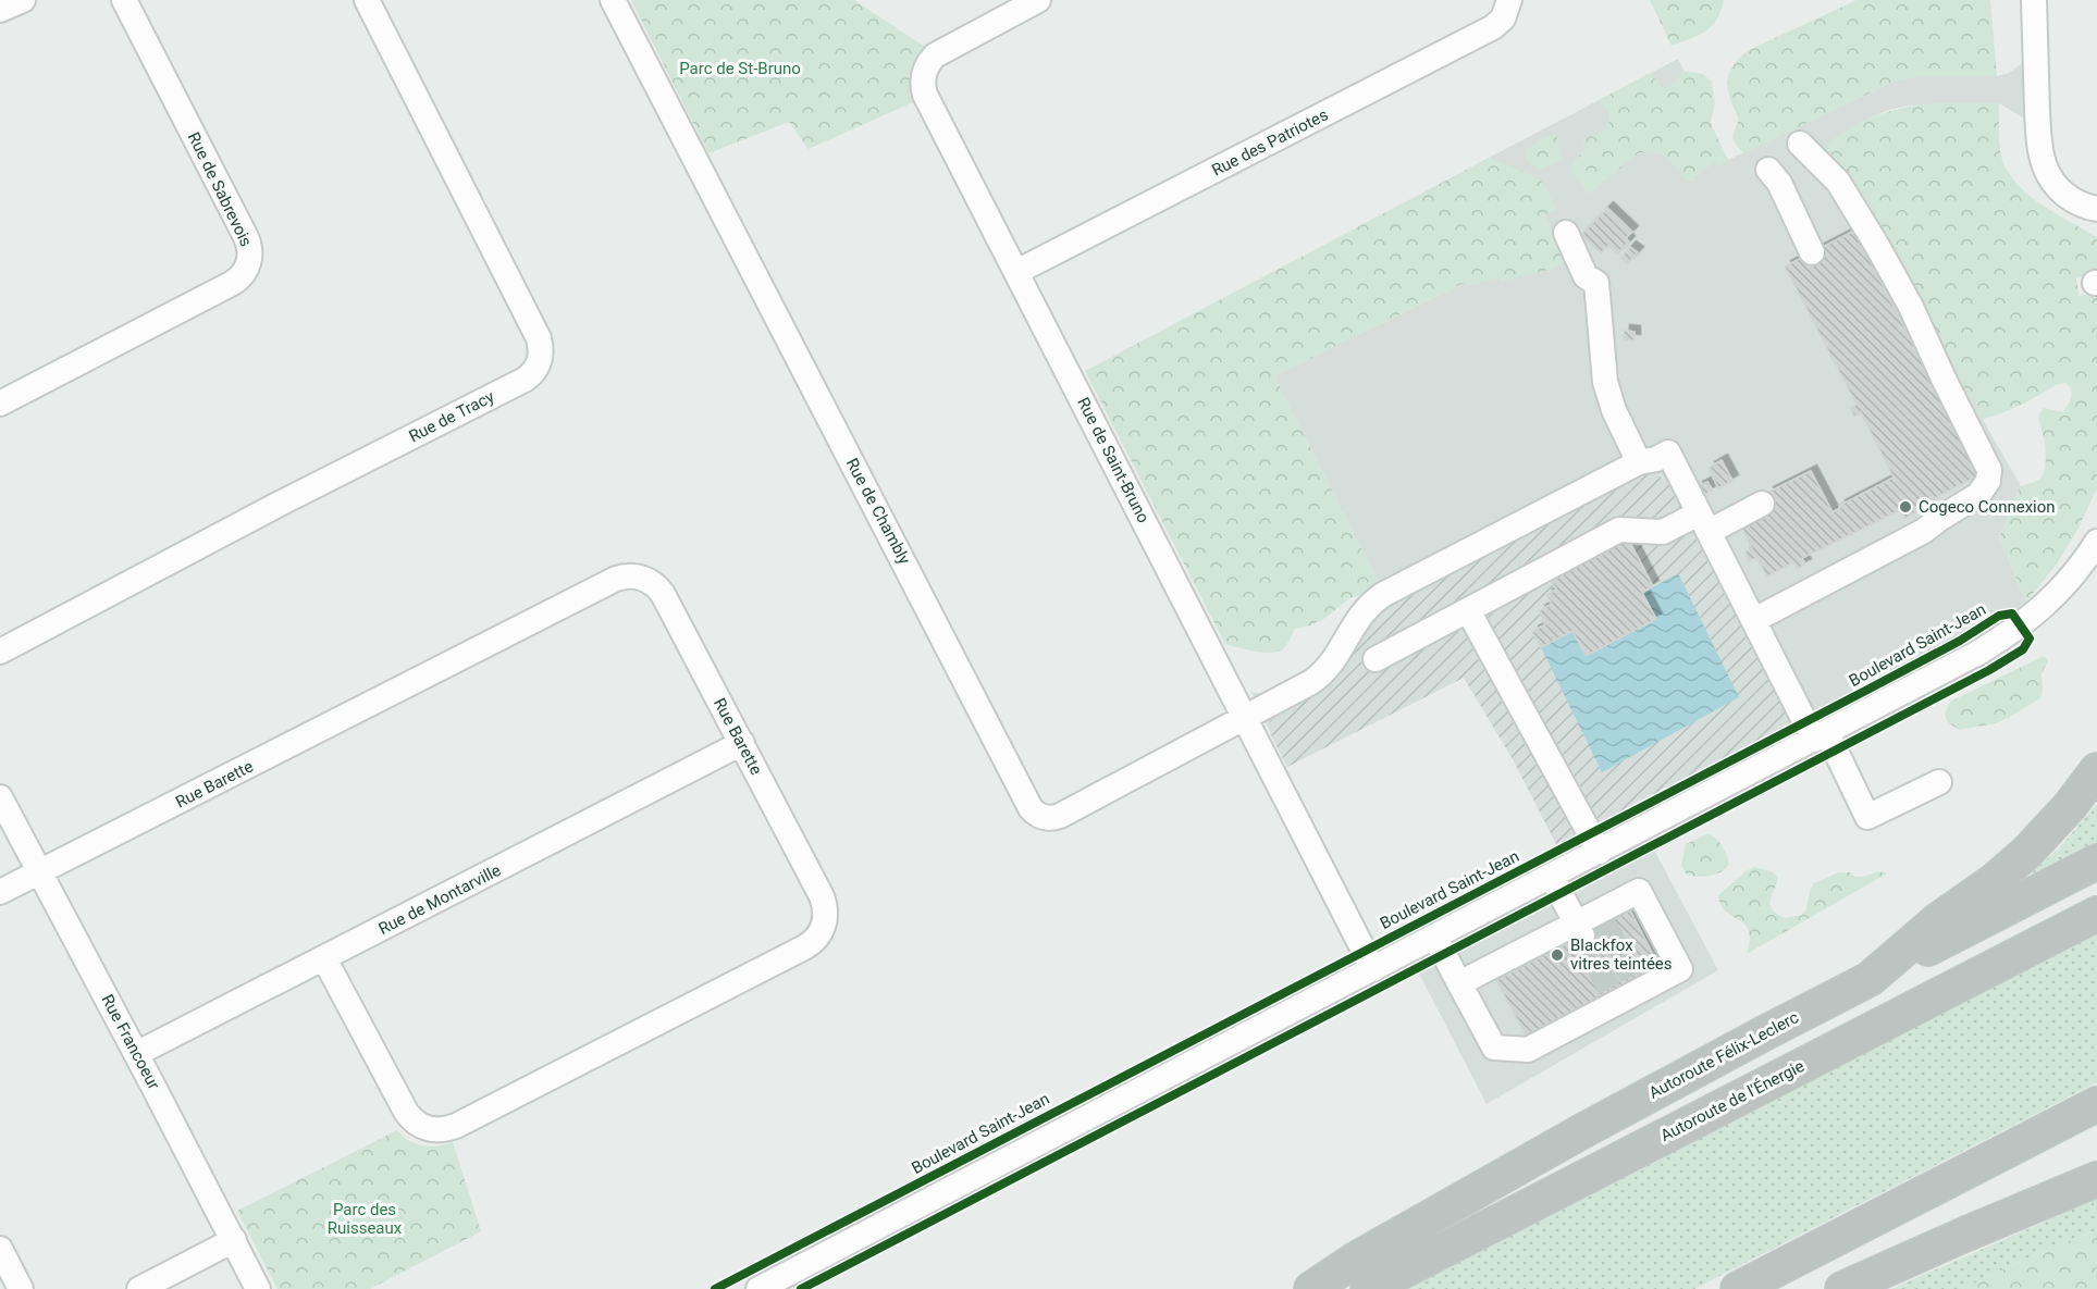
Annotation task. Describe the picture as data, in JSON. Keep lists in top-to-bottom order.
{
  "streets": {
    "highway": ["Autoroute Félix-Leclerc", "Autoroute de l'Énergie"],
    "street": [
      "Rue des Patriotes",
      "Rue de Sabrevois",
      "Rue de Tracy",
      "Rue de Saint-Bruno",
      "Rue de Chambly",
      "Rue Barette",
      "Rue de Montarville",
      "Rue Francoeur"
    ],
    "cycle path": ["Boulevard Saint-Jean"]
  },
  "crossings": [
    ["Rue des Patriotes", "Rue de Saint-Bruno"],
    ["Rue de Saint-Bruno", "Rue de Chambly"],
    ["Rue Barette", "Rue de Montarville"],
    ["Rue Barette", "Rue Francoeur"],
    ["Rue de Montarville", "Rue Francoeur"]
  ],
  "parks": ["Parc de St-Bruno", "Parc des Ruisseaux"],
  "places": ["Cogeco Connexion", "Blackfox vitres teintées"]
}
